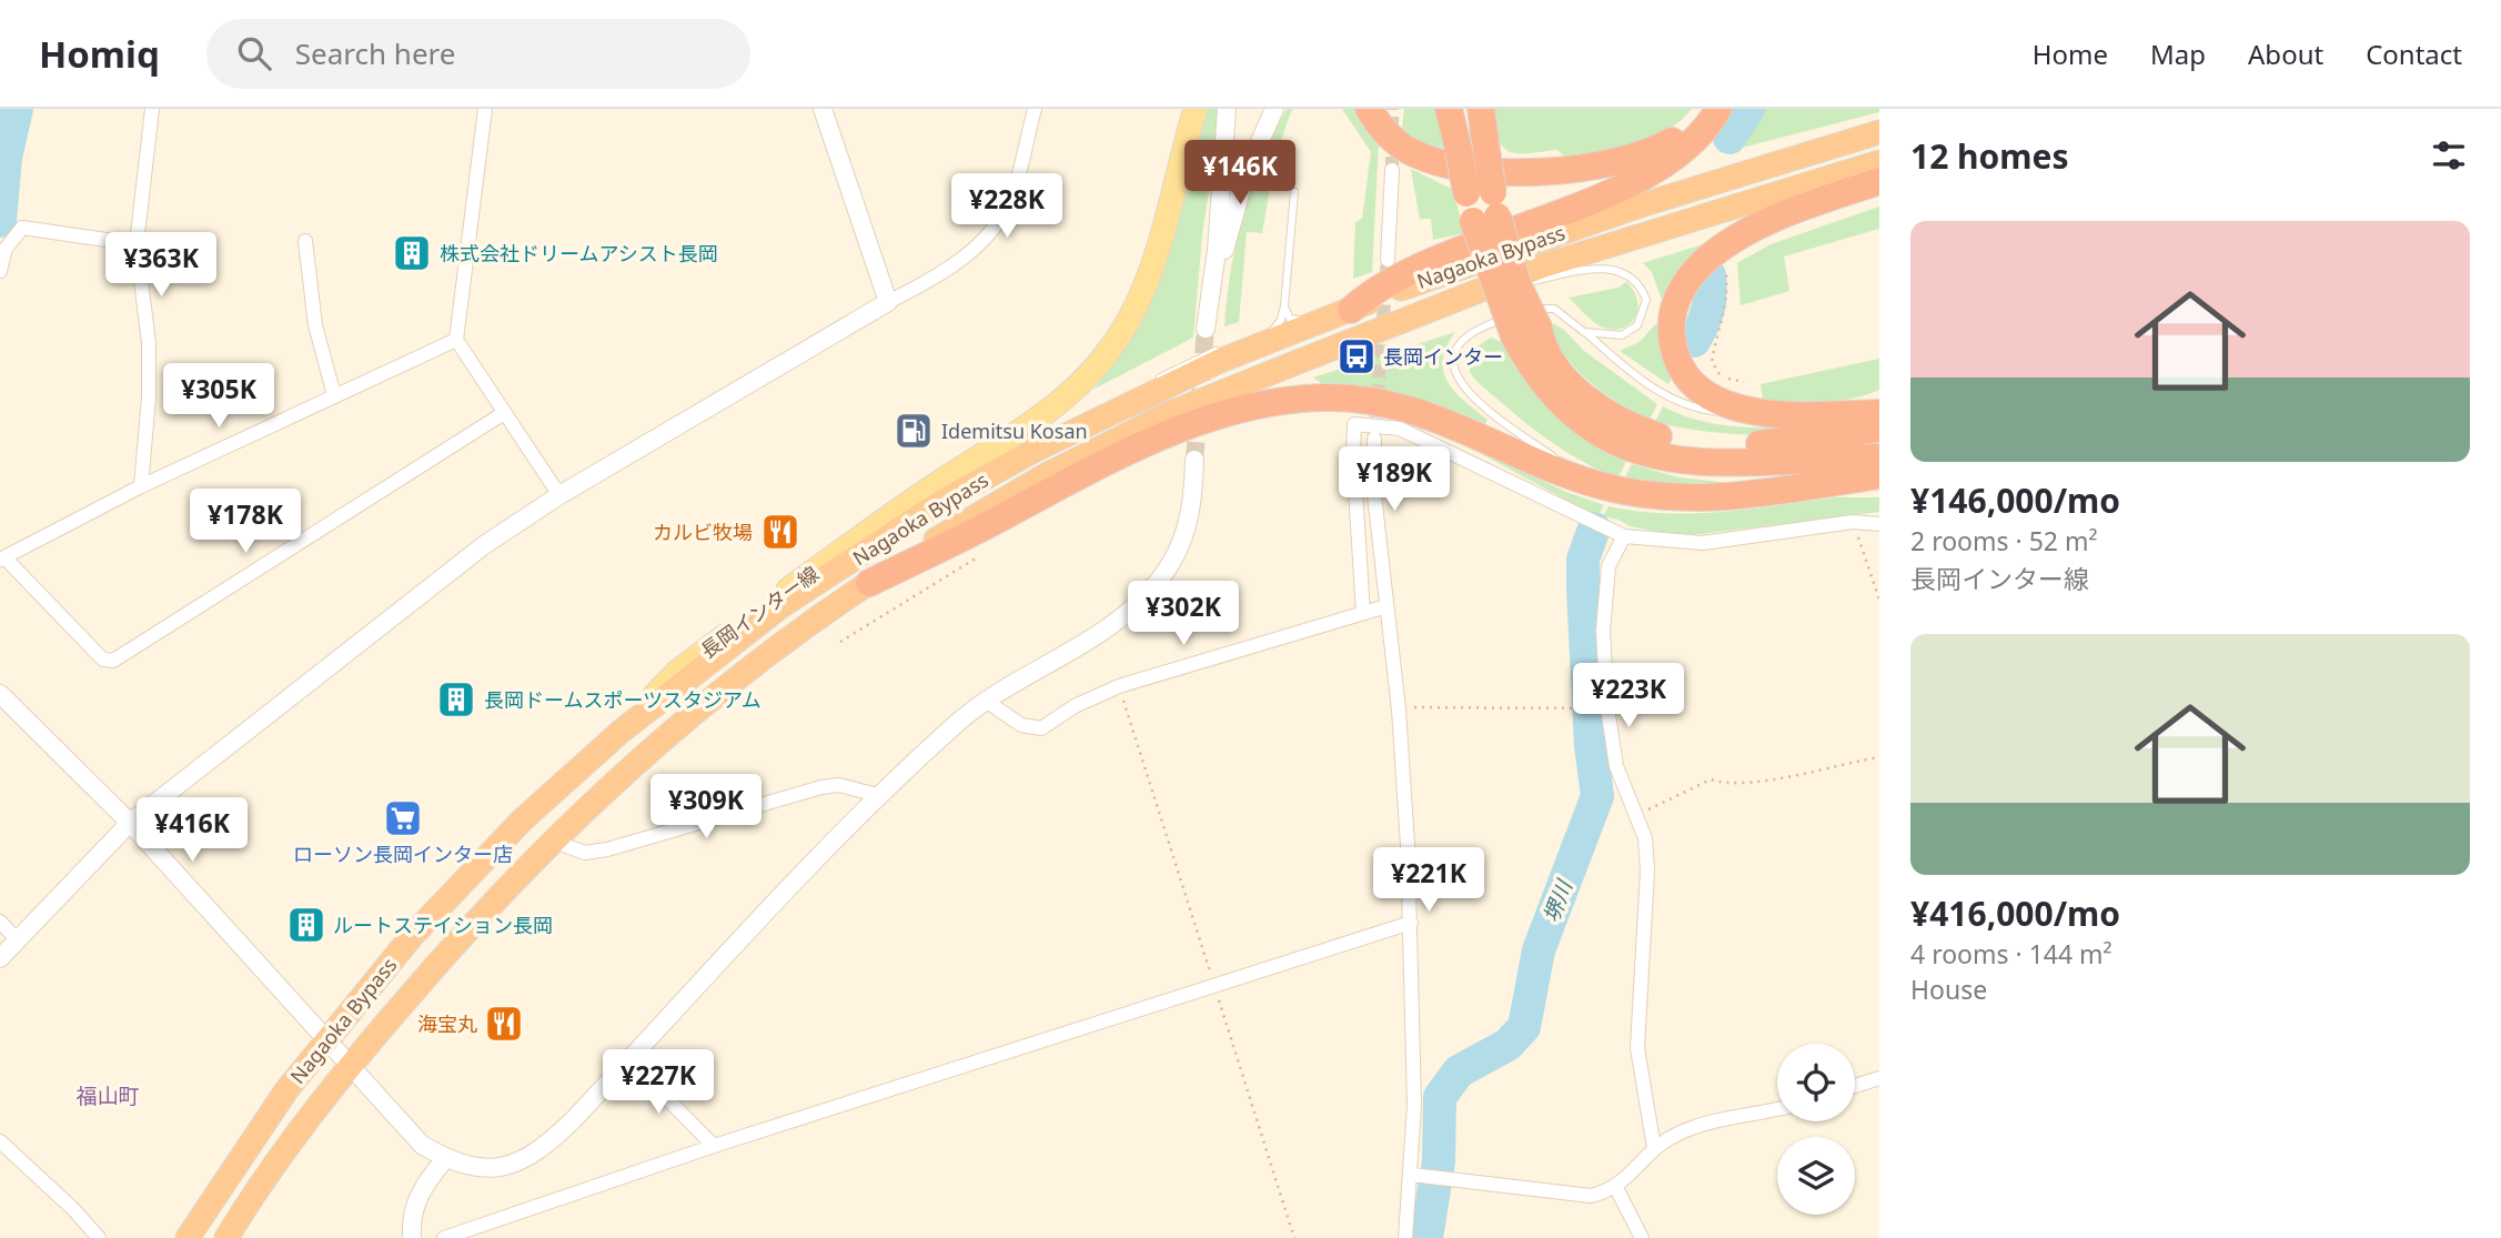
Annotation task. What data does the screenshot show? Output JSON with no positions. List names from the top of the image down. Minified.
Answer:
{"streets":{"highway":["Nagaoka Bypass"],"main road":["長岡インター線"]},"crossings":[["Nagaoka Bypass","長岡インター線"]],"districts":["福山町"],"water":["堺川"],"places":{"building":["株式会社ドリームアシスト長岡","長岡ドームスポーツスタジアム","ルートステイション長岡"],"bus stop":["長岡インター"],"fuel station":["Idemitsu Kosan"],"restaurant":["カルビ牧場","海宝丸"],"supermarket":["ローソン長岡インター店"]},"page":{"header":"Homiq","search":"Search here","nav":["Home","Map","About","Contact"],"heading":"12 homes","price":["¥146K","¥228K","¥363K","¥305K","¥189K","¥178K","¥302K","¥223K","¥309K","¥416K","¥221K","¥227K"],"list":[{"name":"¥146,000/mo","note":"2 rooms · 52 m² · 長岡インター線"},{"name":"¥416,000/mo","note":"4 rooms · 144 m² · House"}]}}
